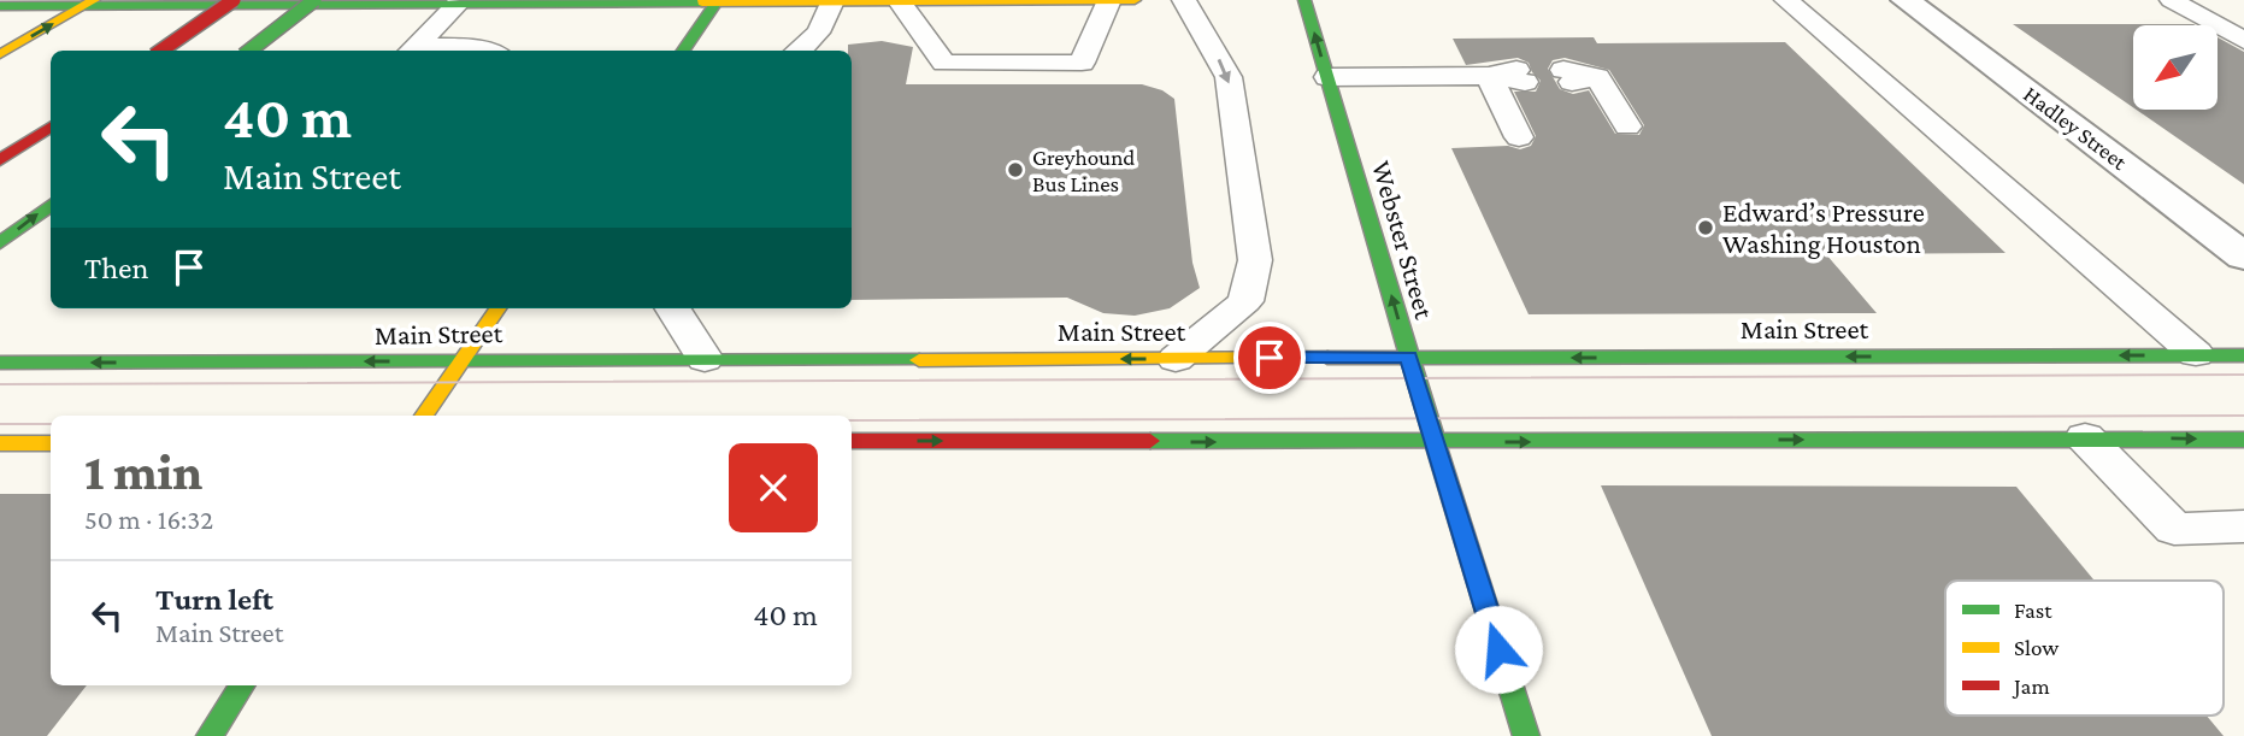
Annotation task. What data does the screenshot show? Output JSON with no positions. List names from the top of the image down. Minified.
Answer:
{"streets":{"main road":["Webster Street","Main Street"],"street":["Hadley Street"]},"crossings":[["Webster Street","Main Street"]],"one_way":["Webster Street"],"places":["Greyhound Bus Lines","Edward’s Pressure Washing Houston"],"legend":["Fast","Slow","Jam"],"north":"bottom left","page":{"turn":["40 m","Main Street"],"then":"Then","heading":["1 min","50 m · 16:32"],"list":[{"name":"Turn left","note":"Main Street","value":"40 m"}]}}
